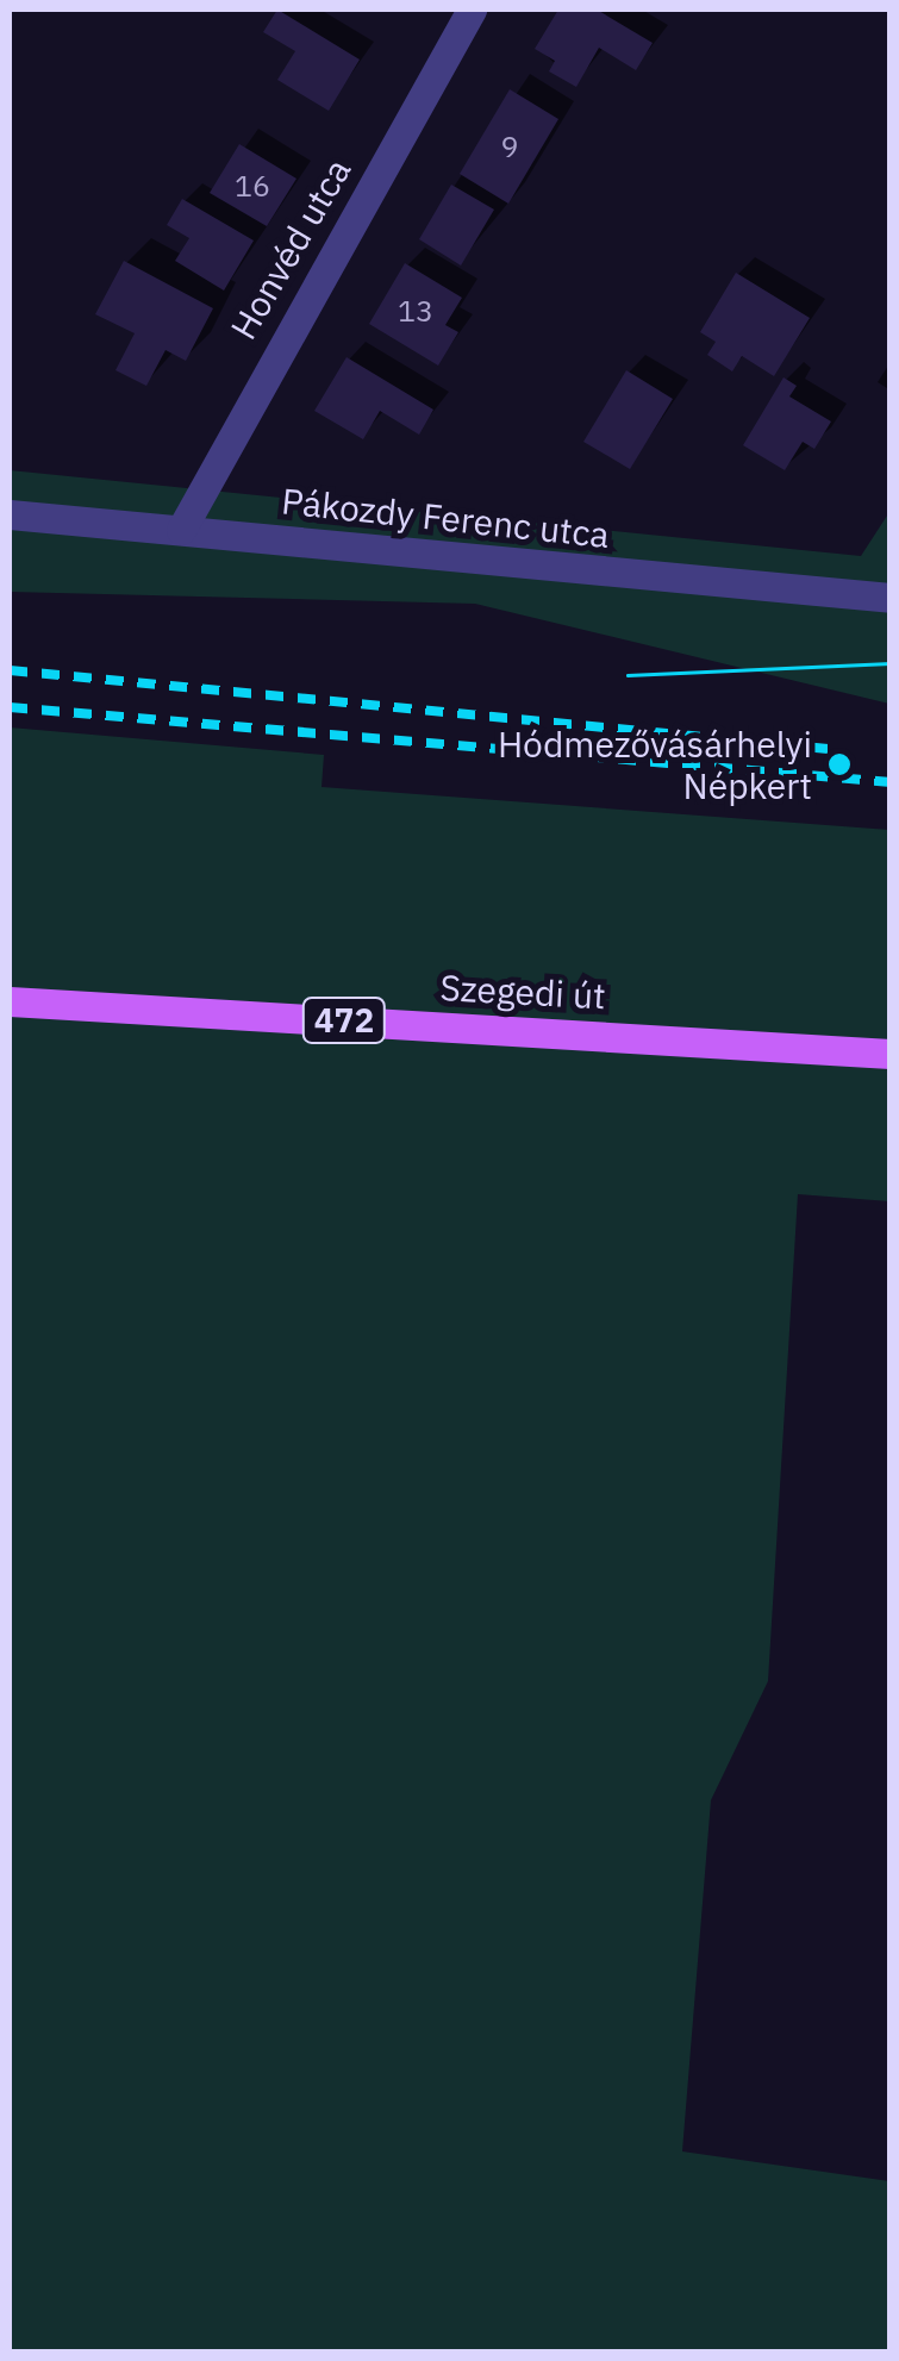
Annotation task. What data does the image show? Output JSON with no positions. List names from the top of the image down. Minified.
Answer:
{"streets":{"main road":["Szegedi út","472"],"street":["Honvéd utca","Pákozdy Ferenc utca"]},"crossings":[["Honvéd utca","Pákozdy Ferenc utca"]],"places":["Hódmezővásárhelyi Népkert"],"house_numbers":["9","16","13"]}
